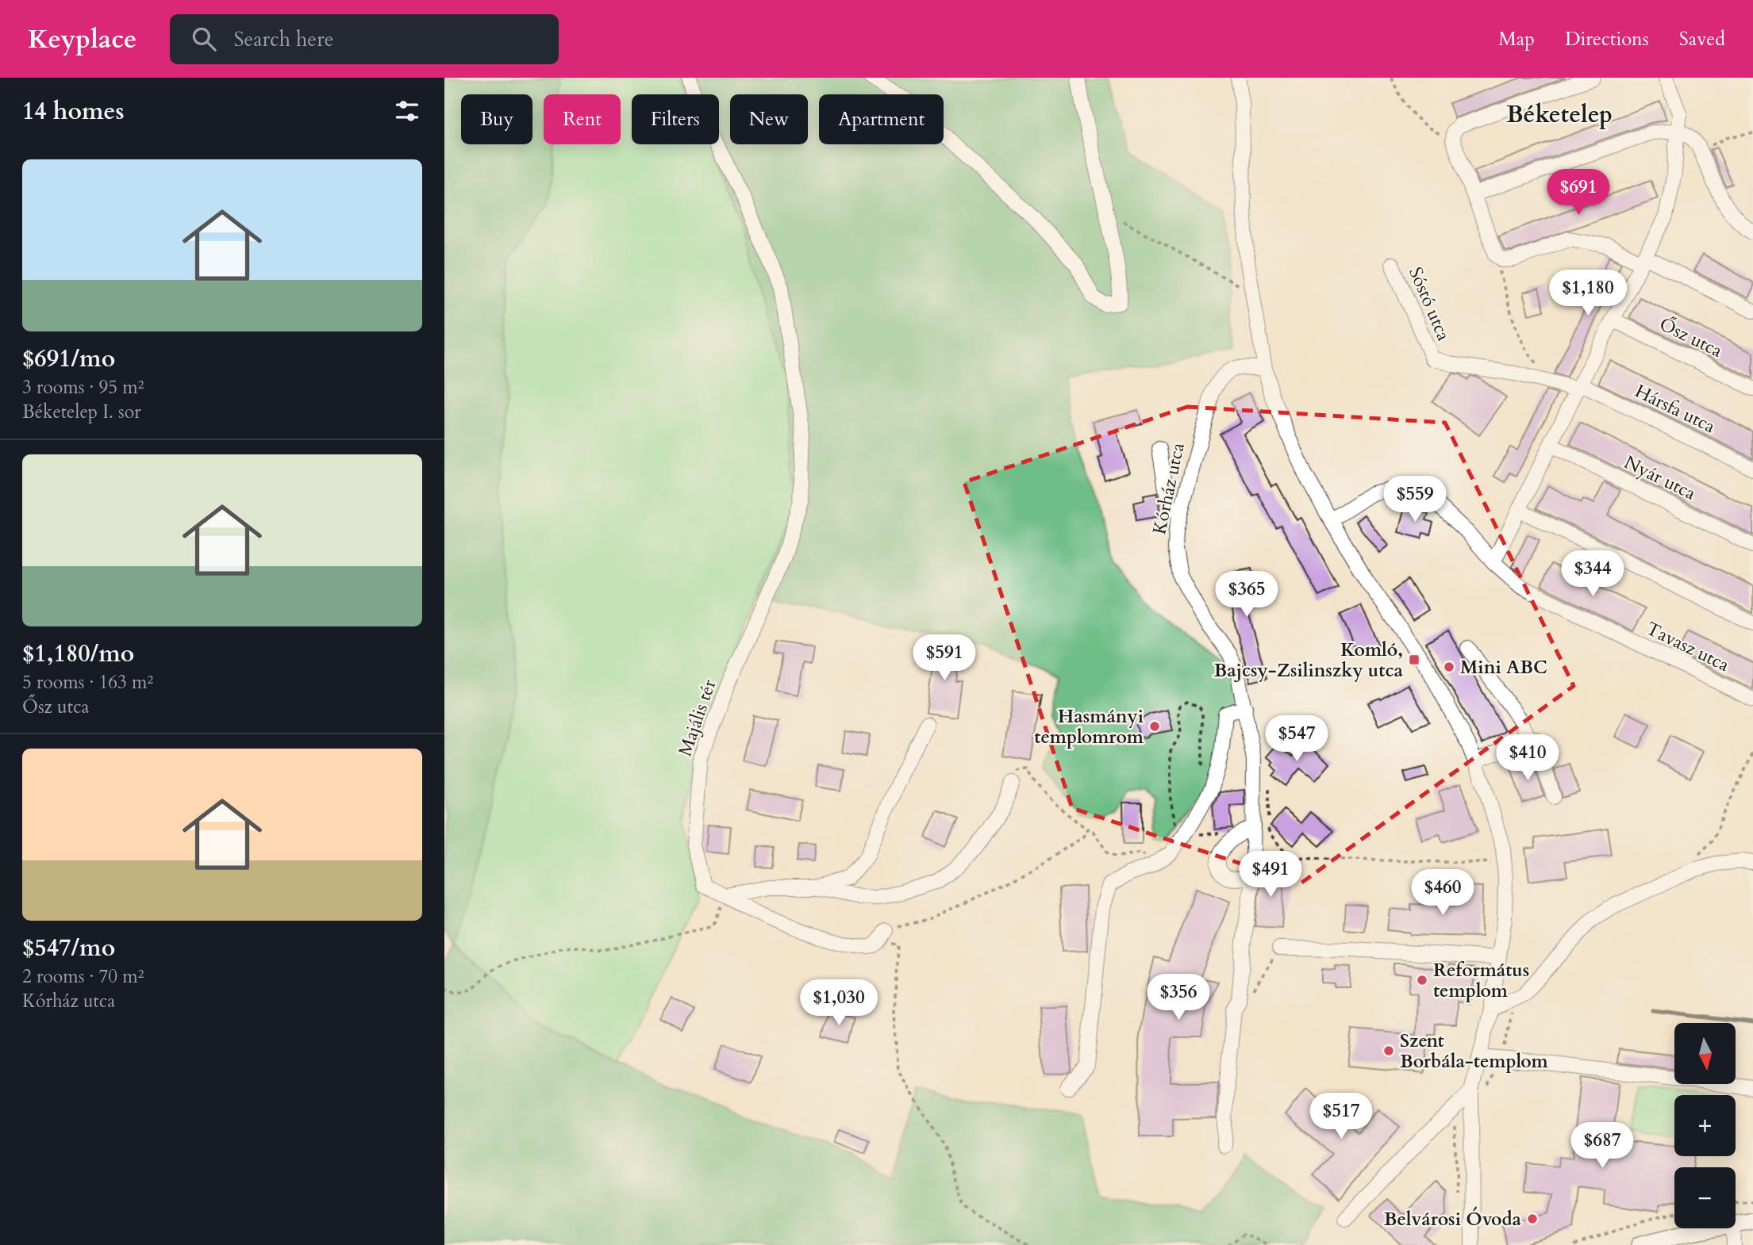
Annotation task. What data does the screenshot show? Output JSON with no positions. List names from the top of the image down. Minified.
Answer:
{"streets":{"street":["Sóstó utca","Ősz utca","Hársfa utca","Nyár utca","Kórház utca","Tavasz utca","Majális tér"]},"crossings":[["Sóstó utca","Hársfa utca"]],"districts":["Béketelep"],"places":{"transit":["Komló, Bajcsy-Zsilinszky utca"],"other":["Mini ABC","Hasmányi templomrom","Református templom","Szent Borbála-templom","Belvárosi Óvoda"]},"north":"bottom","page":{"header":"Keyplace","search":"Search here","nav":["Map","Directions","Saved"],"heading":"14 homes","chip":["Buy","Rent","Filters","New","Apartment"],"list":[{"name":"$691/mo","note":"3 rooms · 95 m² · Béketelep I. sor"},{"name":"$1,180/mo","note":"5 rooms · 163 m² · Ősz utca"},{"name":"$547/mo","note":"2 rooms · 70 m² · Kórház utca"}],"price":["$691","$1,180","$559","$344","$365","$591","$547","$410","$491","$460","$356","$1,030","$517","$687"],"map_buttons":["+","−"]}}
